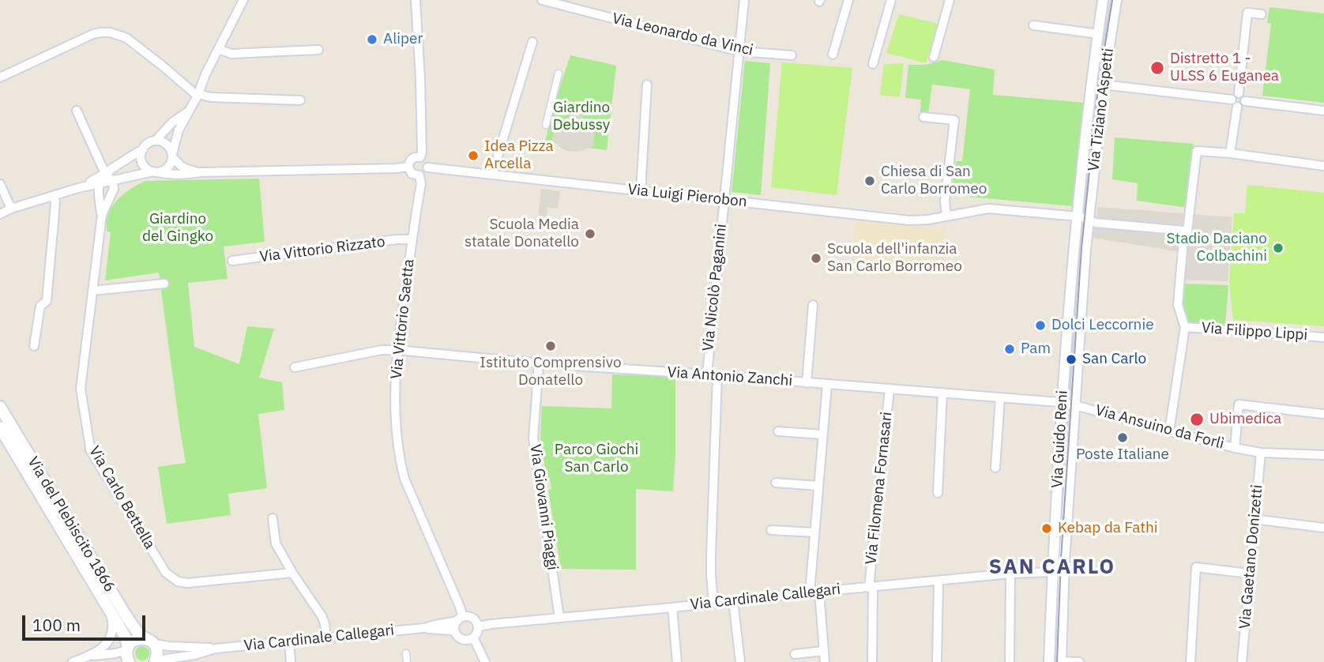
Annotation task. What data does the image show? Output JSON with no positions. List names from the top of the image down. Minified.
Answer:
{"streets":{"main road":["Via del Plebiscito 1866"],"street":["Via Leonardo da Vinci","Via Tiziano Aspetti","Via Luigi Pierobon","Via Vittorio Rizzato","Via Nicolò Paganini","Via Vittorio Saetta","Via Filippo Lippi","Via Antonio Zanchi","Via Ansuino da Forlì","Via Guido Reni","Via Filomena Fornasari","Via Carlo Bettella","Via Giovanni Piaggi","Via Gaetano Donizetti","Via Cardinale Callegari"]},"crossings":[["Via Leonardo da Vinci","Via Nicolò Paganini"],["Via Tiziano Aspetti","Via Luigi Pierobon"],["Via Tiziano Aspetti","Via Filippo Lippi"],["Via Tiziano Aspetti","Via Guido Reni"],["Via Luigi Pierobon","Via Nicolò Paganini"],["Via Luigi Pierobon","Via Vittorio Saetta"],["Via Luigi Pierobon","Via Filippo Lippi"],["Via Luigi Pierobon","Via Guido Reni"],["Via Vittorio Rizzato","Via Vittorio Saetta"],["Via Nicolò Paganini","Via Antonio Zanchi"],["Via Vittorio Saetta","Via Antonio Zanchi"],["Via Vittorio Saetta","Via Cardinale Callegari"],["Via Filippo Lippi","Via Ansuino da Forlì"],["Via Filippo Lippi","Via Guido Reni"],["Via Antonio Zanchi","Via Ansuino da Forlì"],["Via Antonio Zanchi","Via Guido Reni"],["Via Antonio Zanchi","Via Filomena Fornasari"],["Via Antonio Zanchi","Via Giovanni Piaggi"],["Via Ansuino da Forlì","Via Guido Reni"],["Via Ansuino da Forlì","Via Gaetano Donizetti"],["Via Guido Reni","Via Cardinale Callegari"],["Via Filomena Fornasari","Via Cardinale Callegari"],["Via Giovanni Piaggi","Via Cardinale Callegari"],["Via del Plebiscito 1866","Via Cardinale Callegari"]],"districts":["SAN CARLO"],"parks":["Giardino Debussy","Giardino del Gingko","Parco Giochi San Carlo"],"places":["Aliper","Distretto 1 - ULSS 6 Euganea","Idea Pizza Arcella","Chiesa di San Carlo Borromeo","Scuola Media statale Donatello","Stadio Daciano Colbachini","Scuola dell'infanzia San Carlo Borromeo","Dolci Leccornie","Istituto Comprensivo Donatello","Pam","San Carlo","Ubimedica","Poste Italiane","Kebap da Fathi"],"scale_bar":"100 m"}
